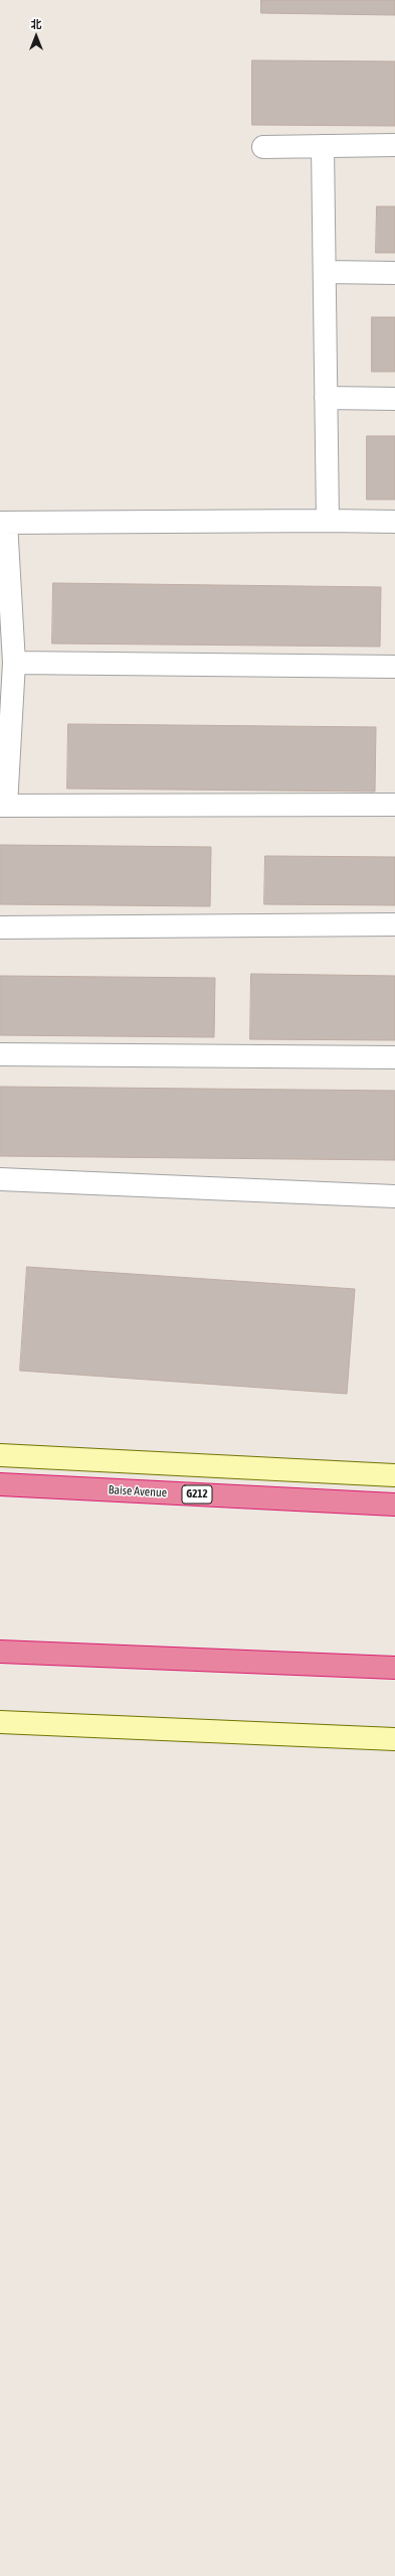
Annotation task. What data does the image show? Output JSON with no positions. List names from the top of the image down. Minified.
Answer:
{"streets":{"highway":["Baise Avenue","G212"]},"north":"top"}
